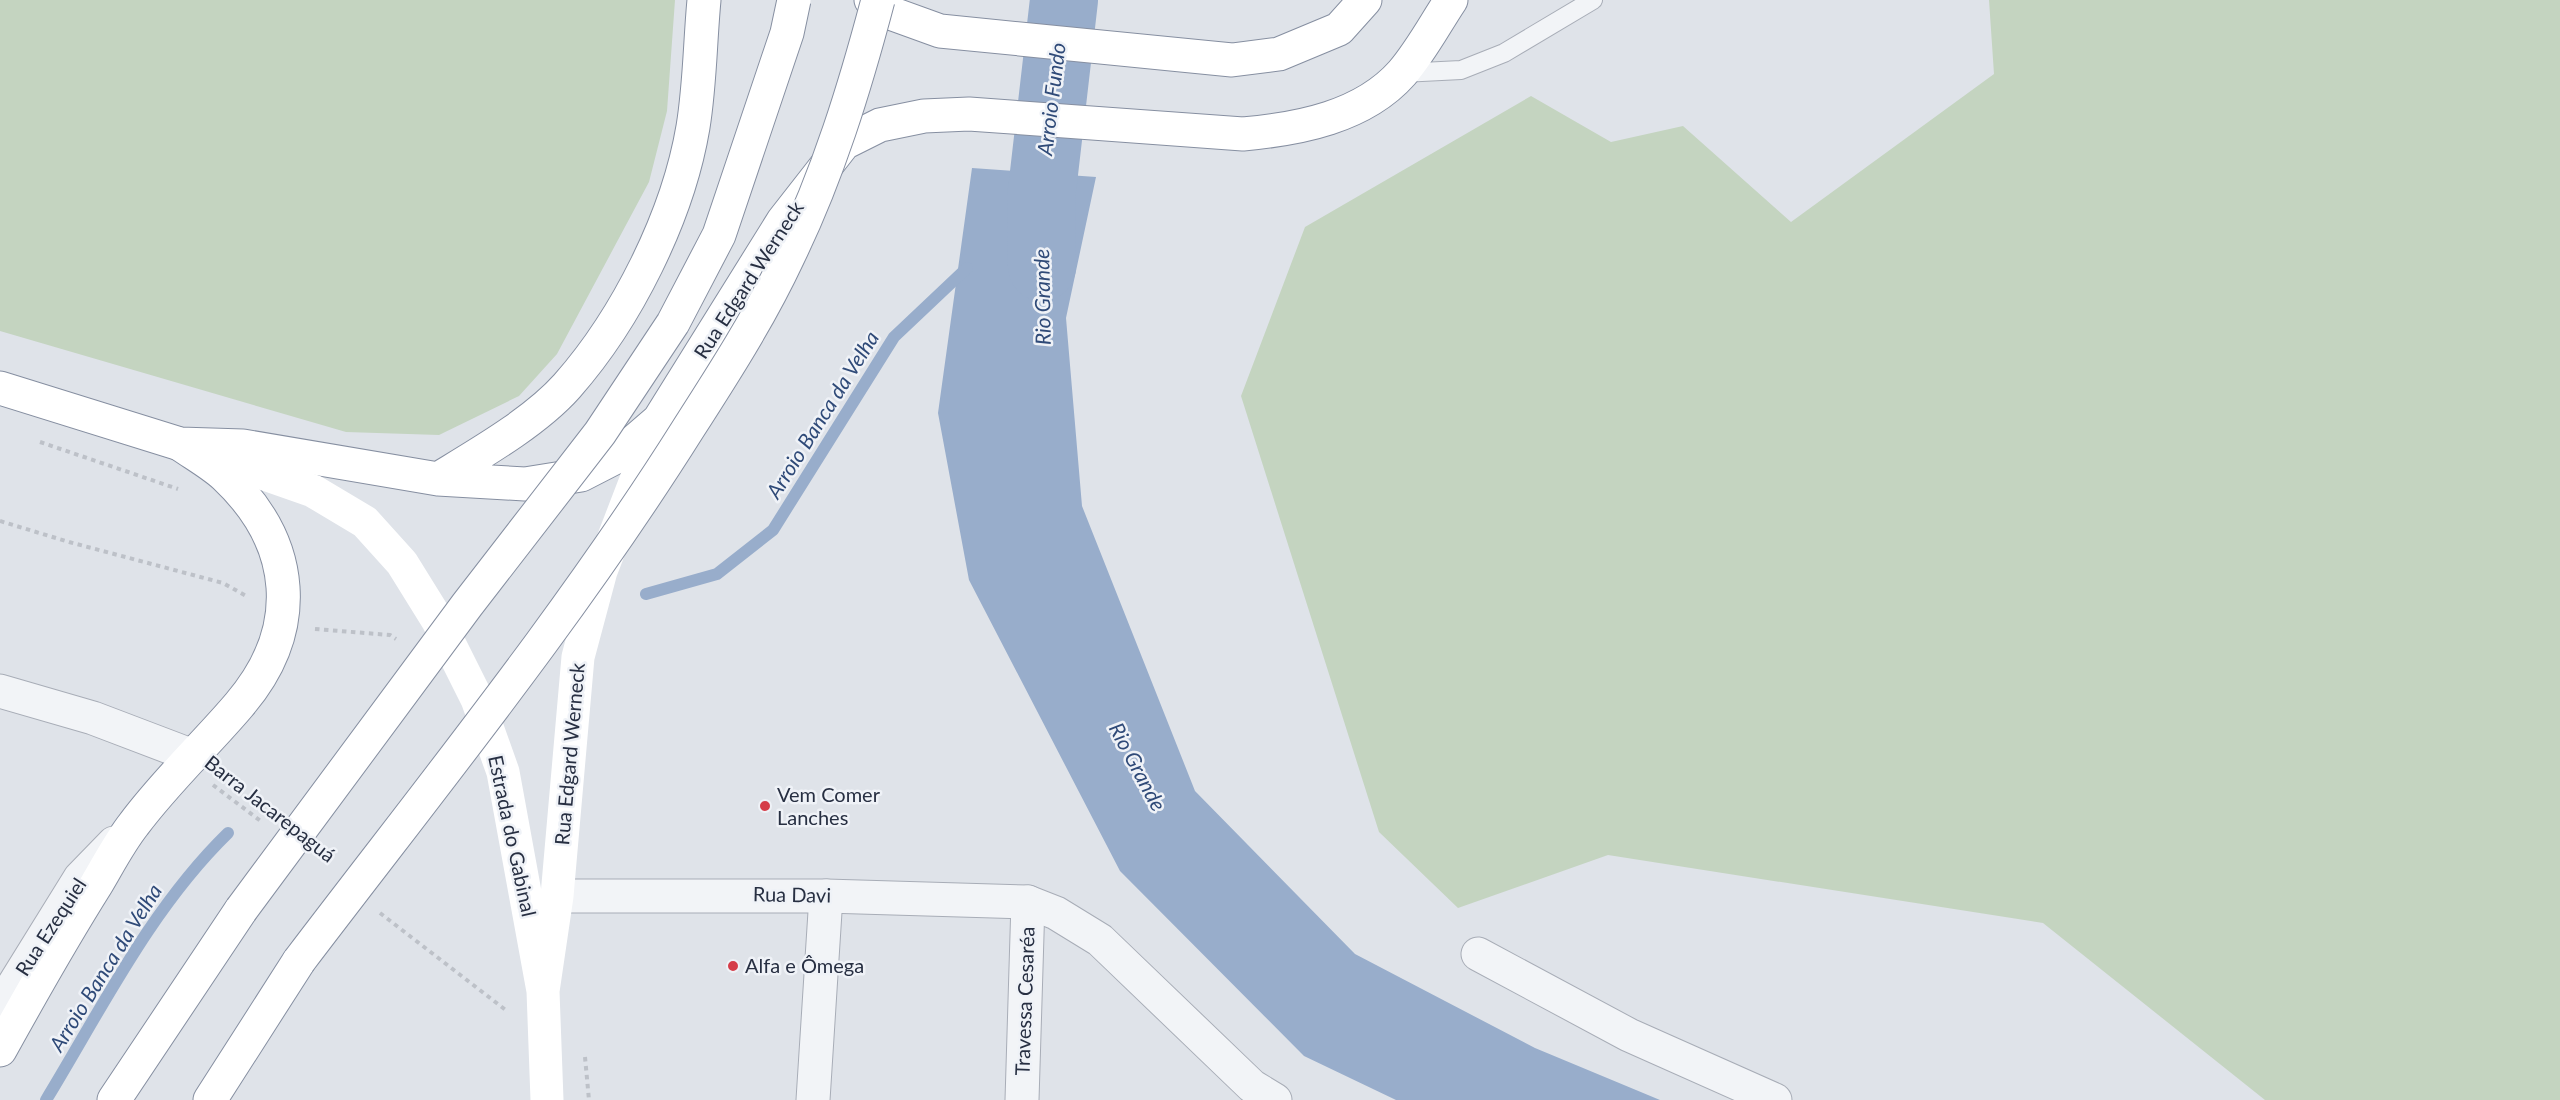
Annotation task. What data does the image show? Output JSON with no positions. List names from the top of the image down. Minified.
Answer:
{"streets":{"main road":["Rua Edgard Werneck","Estrada do Gabinal"],"street":["Rua Davi","Rua Ezequiel","Travessa Cesaréa"],"path":["Barra Jacarepaguá"]},"crossings":[["Rua Edgard Werneck","Estrada do Gabinal"],["Rua Edgard Werneck","Rua Davi"],["Rua Davi","Travessa Cesaréa"]],"water":["Arroio Fundo","Rio Grande","Arroio Banca da Velha"],"places":["Vem Comer Lanches","Alfa e Ômega"]}
